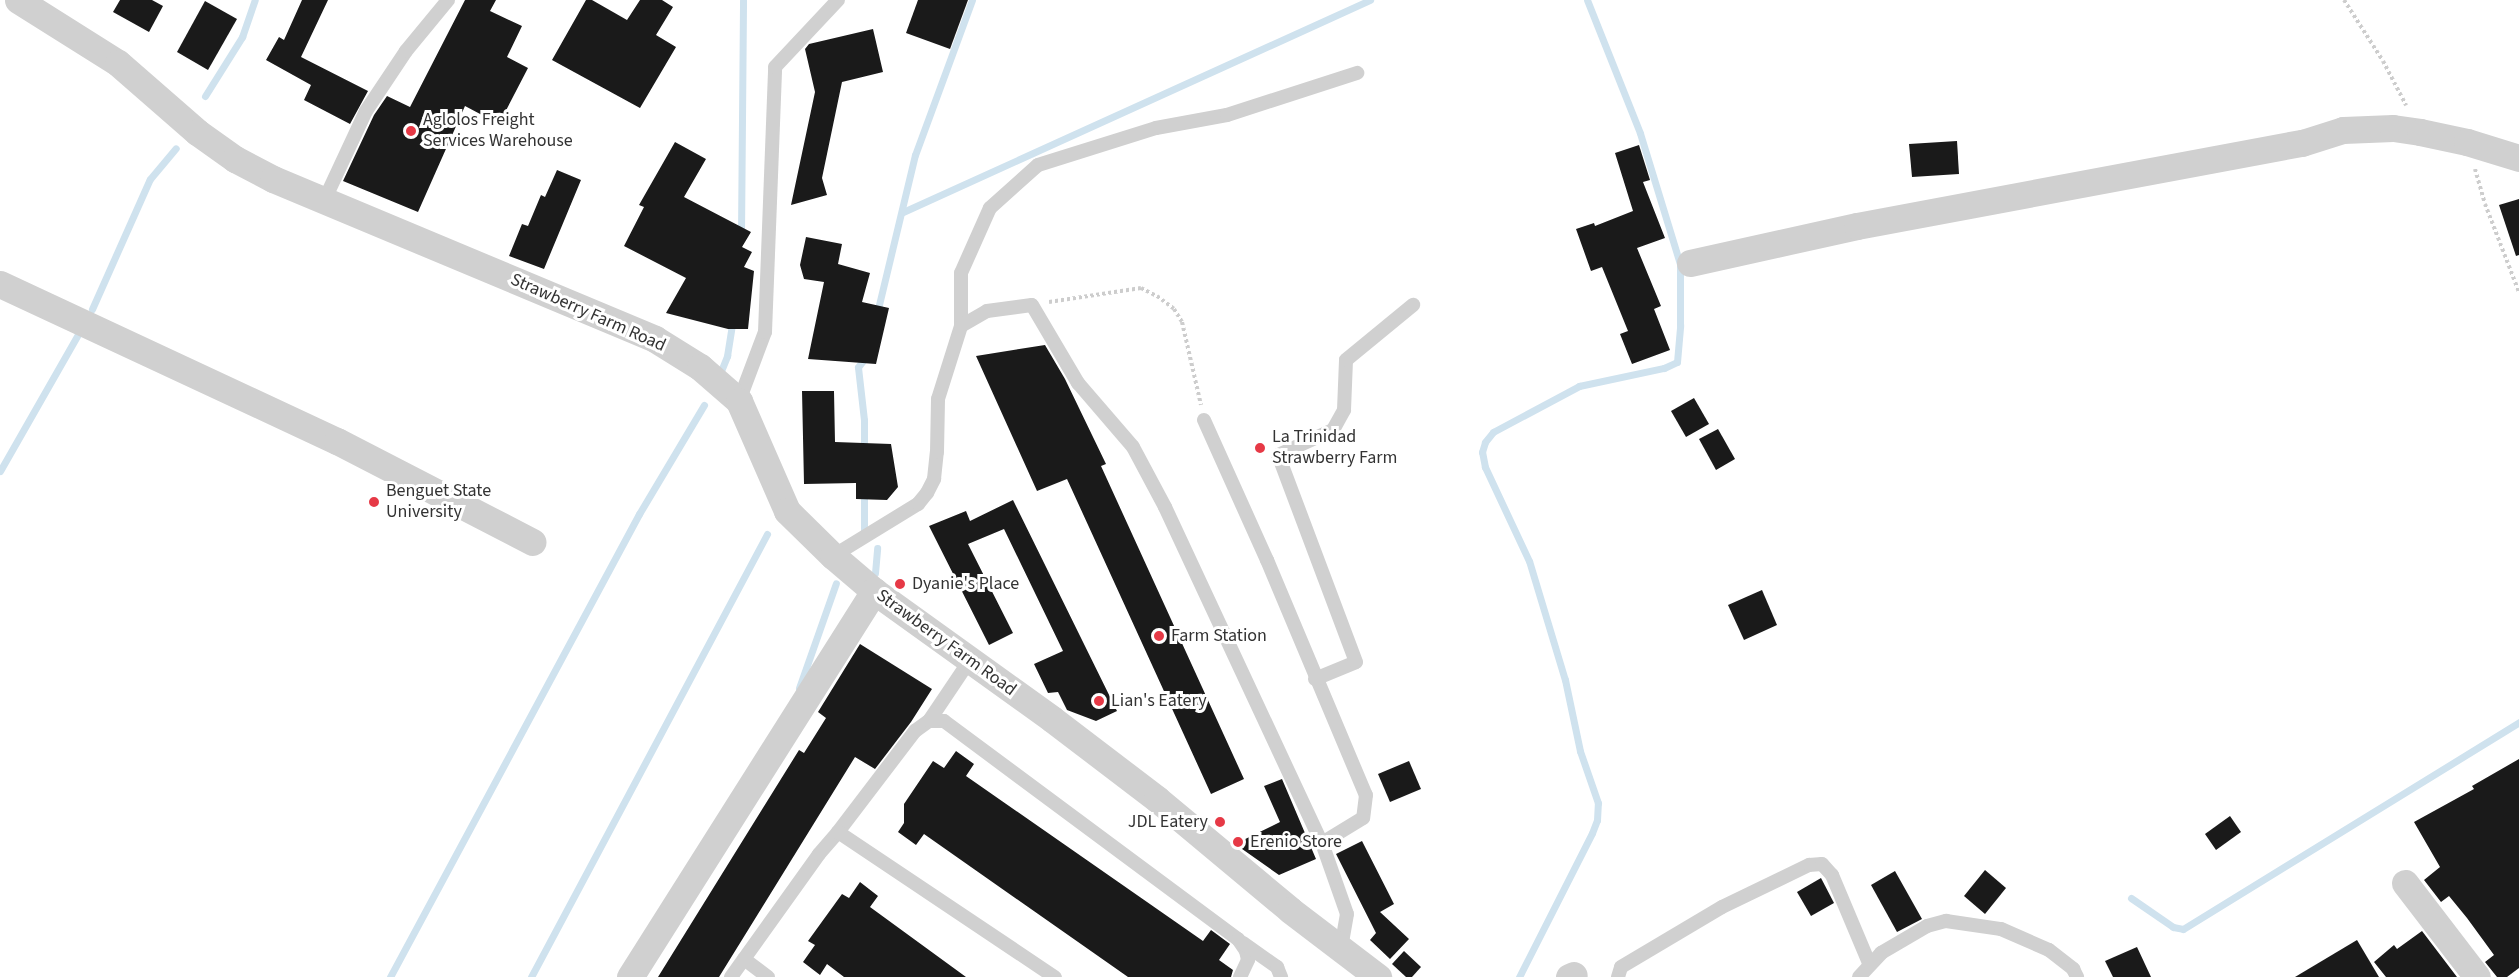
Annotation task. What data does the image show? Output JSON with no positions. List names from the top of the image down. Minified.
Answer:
{"streets":{"street":["Strawberry Farm Road"]},"places":["Aglolos Freight Services Warehouse","La Trinidad Strawberry Farm","Benguet State University","Dyanie's Place","Farm Station","Lian's Eatery","JDL Eatery","Erenio Store"]}
